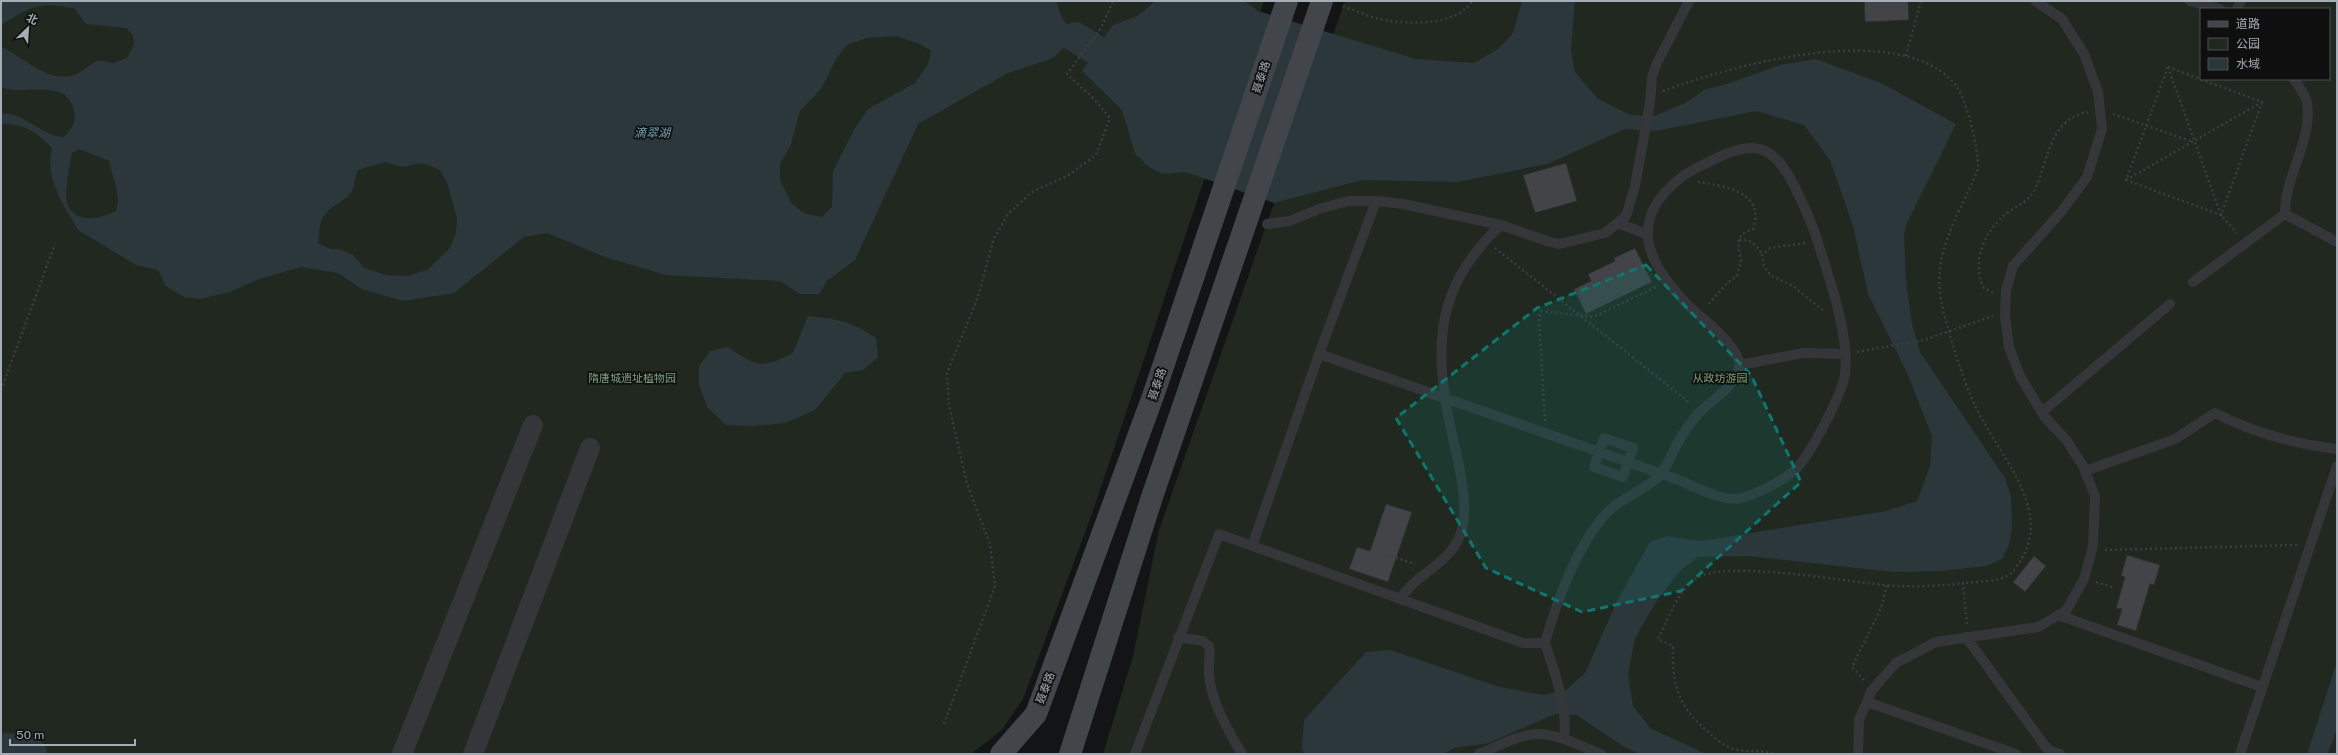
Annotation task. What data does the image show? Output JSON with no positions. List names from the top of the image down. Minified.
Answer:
{"streets":{"main road":["聂泰路"]},"water":["滴翠湖"],"parks":["隋唐城遗址植物园","从政坊游园"],"legend":["道路","公园","水域"],"scale_bar":"50 m","north":"top right"}
